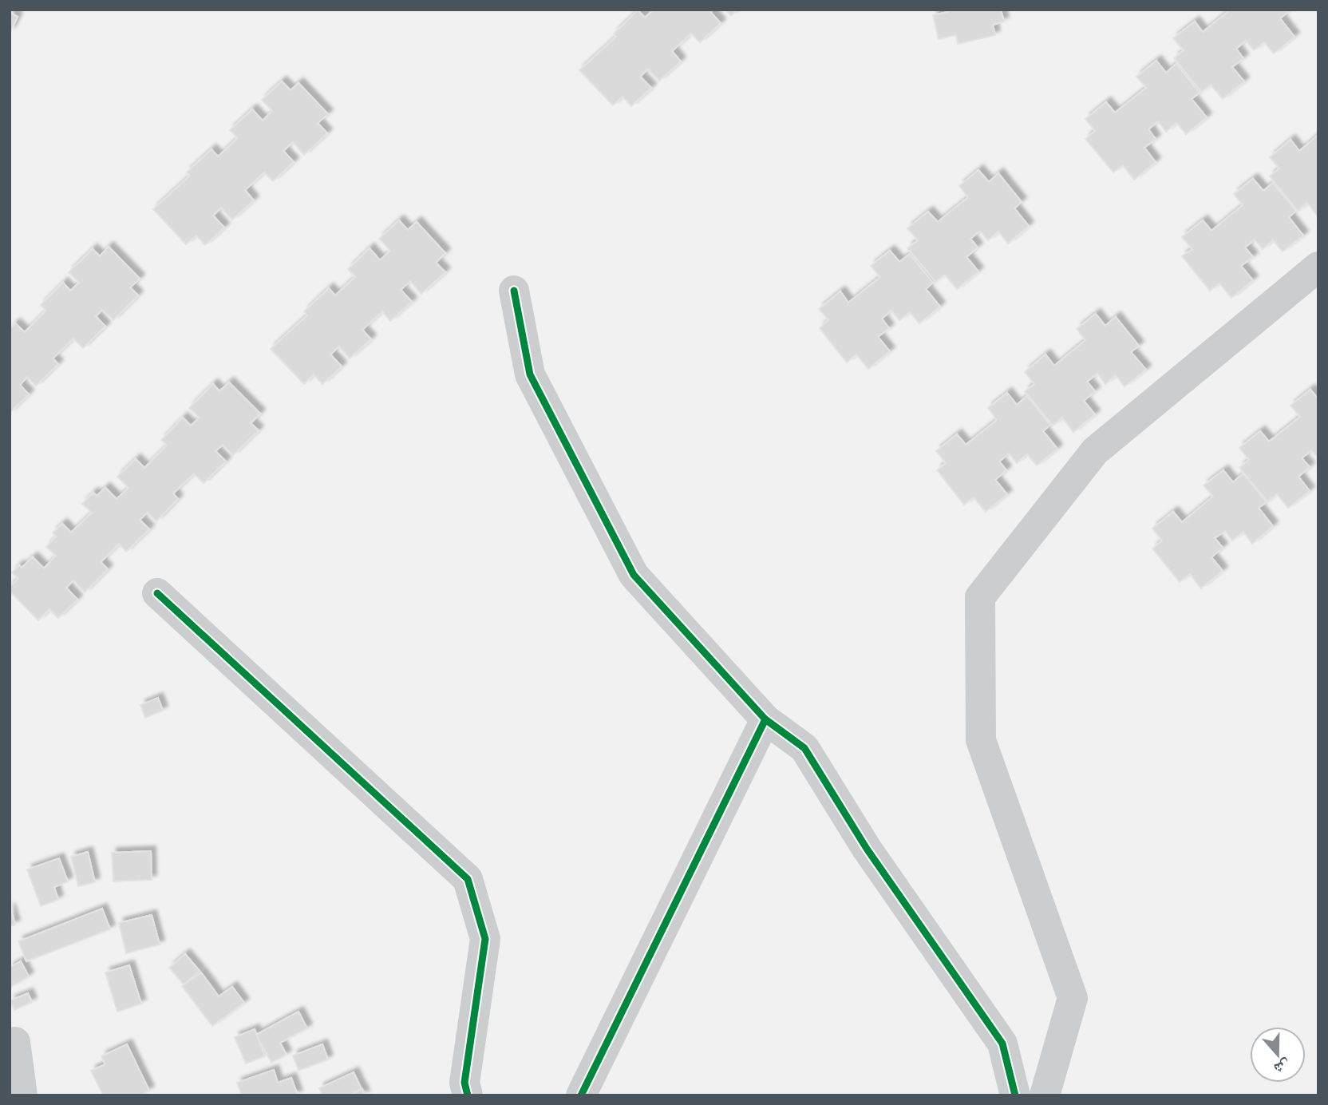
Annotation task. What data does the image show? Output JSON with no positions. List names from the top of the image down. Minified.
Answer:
{"north":"bottom"}
